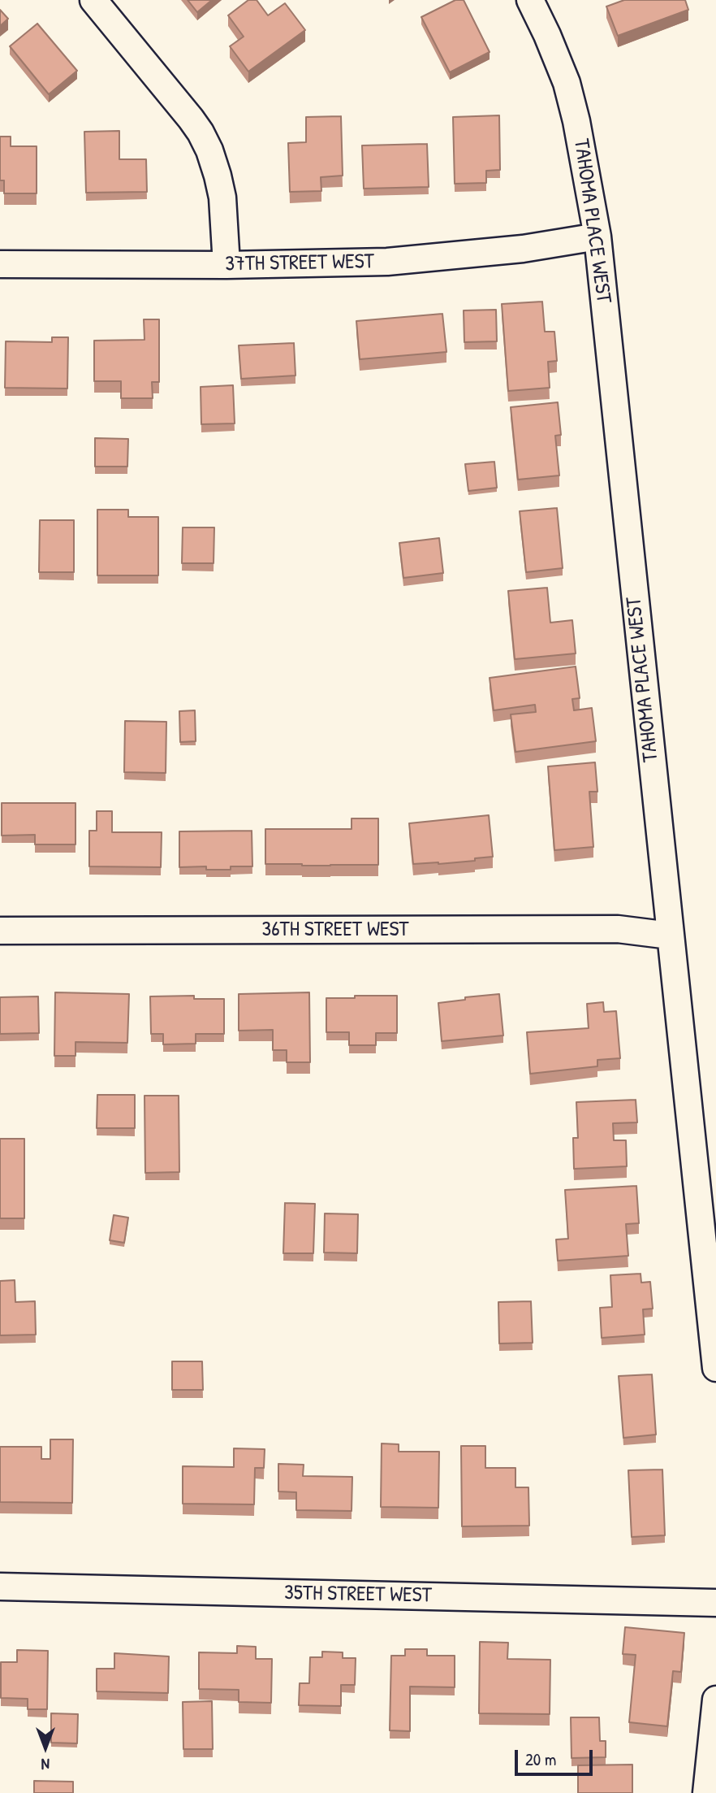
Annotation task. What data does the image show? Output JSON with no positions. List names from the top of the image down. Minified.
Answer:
{"streets":{"street":["TAHOMA PLACE WEST","37TH STREET WEST","36TH STREET WEST","35TH STREET WEST"]},"crossings":[["TAHOMA PLACE WEST","37TH STREET WEST"],["TAHOMA PLACE WEST","36TH STREET WEST"]],"scale_bar":"20 m","north":"bottom"}
